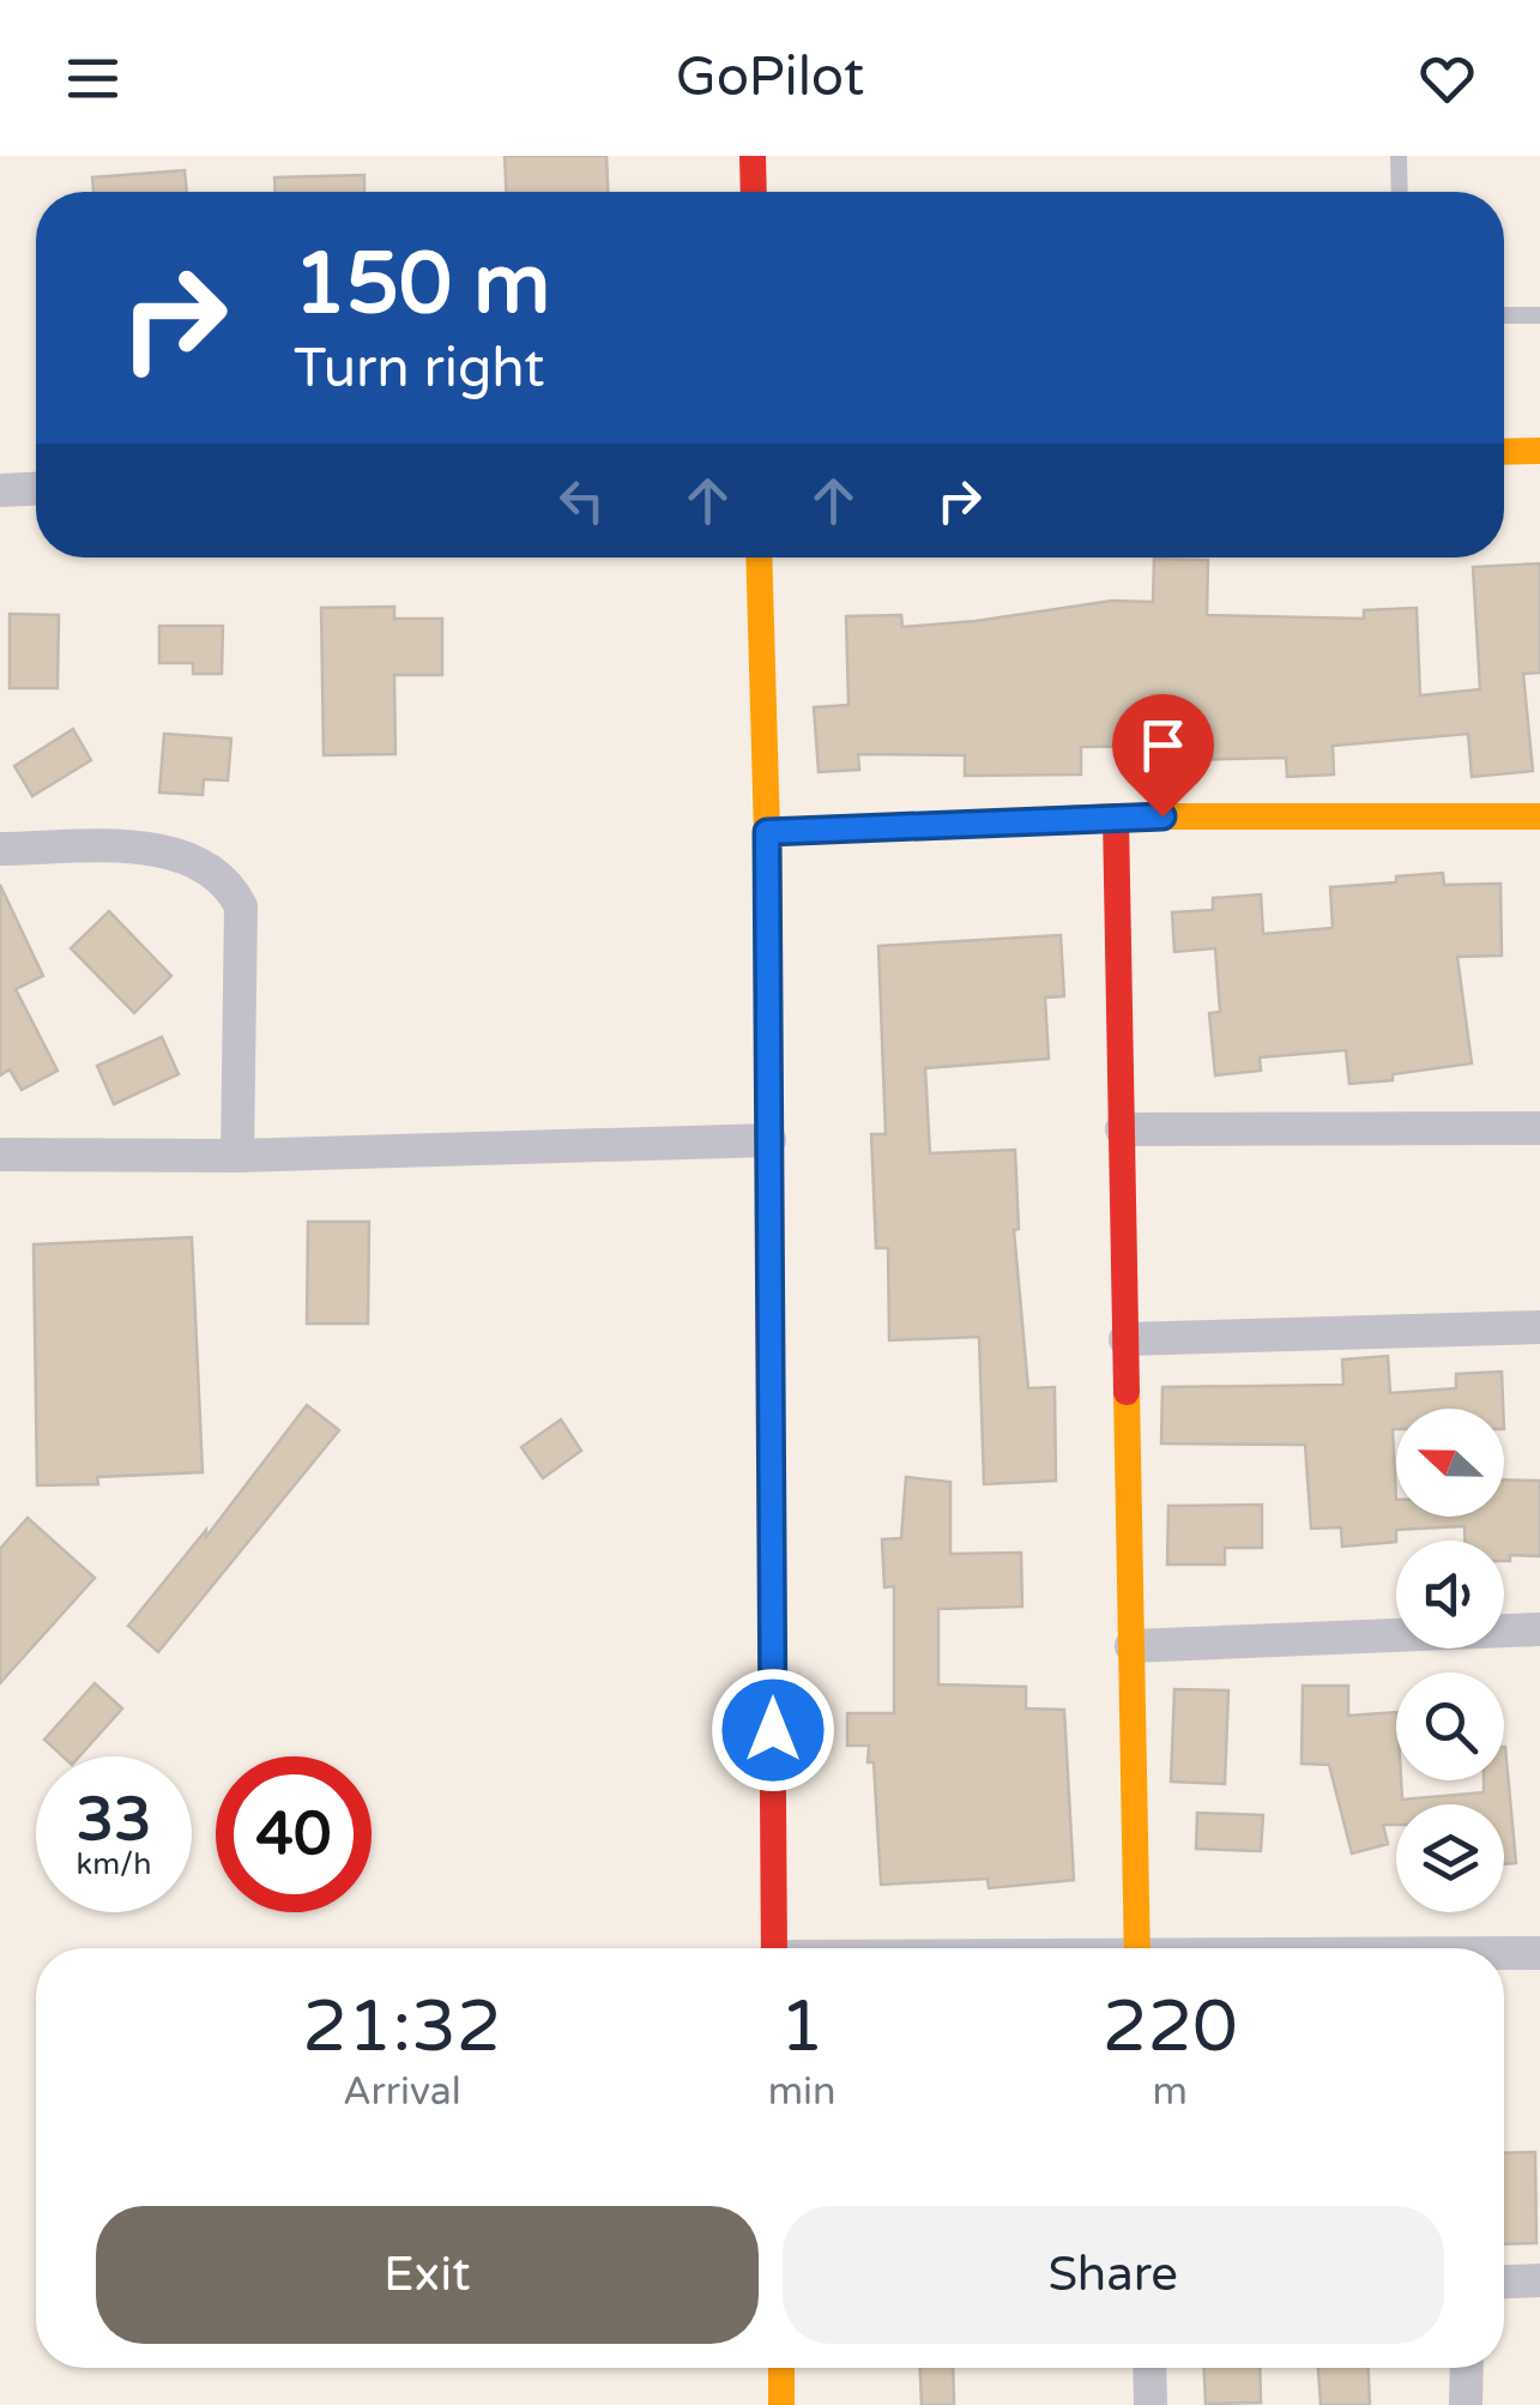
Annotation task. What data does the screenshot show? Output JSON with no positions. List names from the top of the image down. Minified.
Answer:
{"north":"left","page":{"header":"GoPilot","turn":["150 m","Turn right"],"speed":"33 km/h","limit":"40","eta":["21:32","Arrival","1","min","220","m"],"buttons":["Exit","Share"]}}
